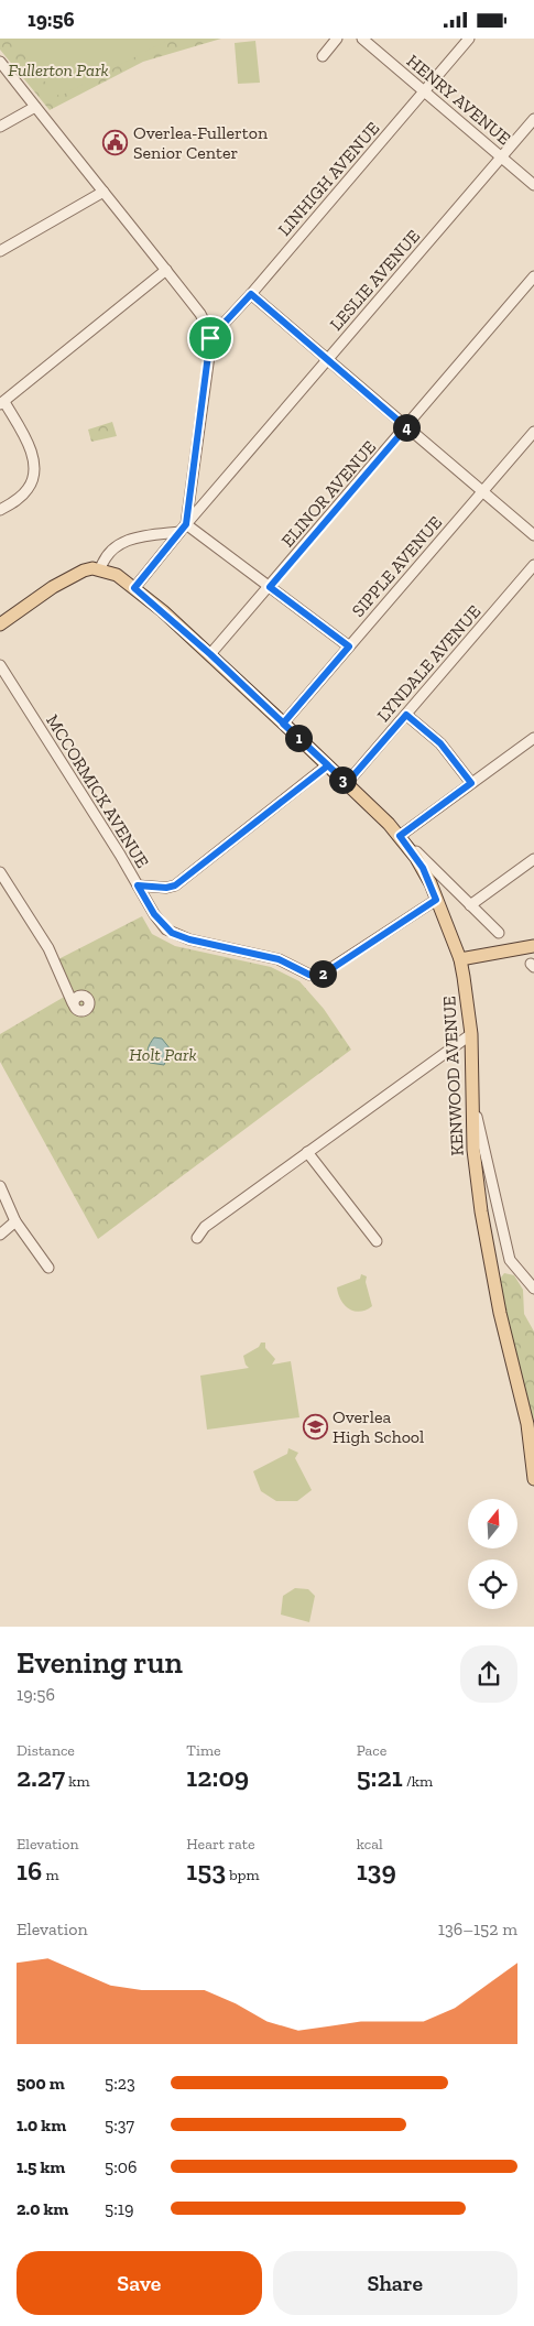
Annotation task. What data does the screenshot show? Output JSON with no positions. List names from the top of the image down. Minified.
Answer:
{"streets":{"main road":["KENWOOD AVENUE"],"street":["HENRY AVENUE","LINHIGH AVENUE","LESLIE AVENUE","ELINOR AVENUE","SIPPLE AVENUE","LYNDALE AVENUE","MCCORMICK AVENUE"]},"crossings":[["HENRY AVENUE","LINHIGH AVENUE"],["HENRY AVENUE","LESLIE AVENUE"],["LESLIE AVENUE","KENWOOD AVENUE"],["ELINOR AVENUE","KENWOOD AVENUE"],["SIPPLE AVENUE","KENWOOD AVENUE"],["LYNDALE AVENUE","KENWOOD AVENUE"],["MCCORMICK AVENUE","KENWOOD AVENUE"]],"parks":["Fullerton Park","Holt Park"],"places":{"public building":["Overlea-Fullerton Senior Center"],"school or university":["Overlea High School"]},"north":"top","page":{"status":"19:56","pins":["4","1","3","2"],"heading":["Evening run","19:56"],"stats":[["Distance","2.27 km"],["Time","12:09"],["Pace","5:21 /km"],["Elevation","16 m"],["Heart rate","153 bpm"],["kcal","139"]],"chart":["Elevation","136–152 m"],"list":[{"name":"500 m","note":"5:23"},{"name":"1.0 km","note":"5:37"},{"name":"1.5 km","note":"5:06"},{"name":"2.0 km","note":"5:19"}],"buttons":["Save","Share"]}}
